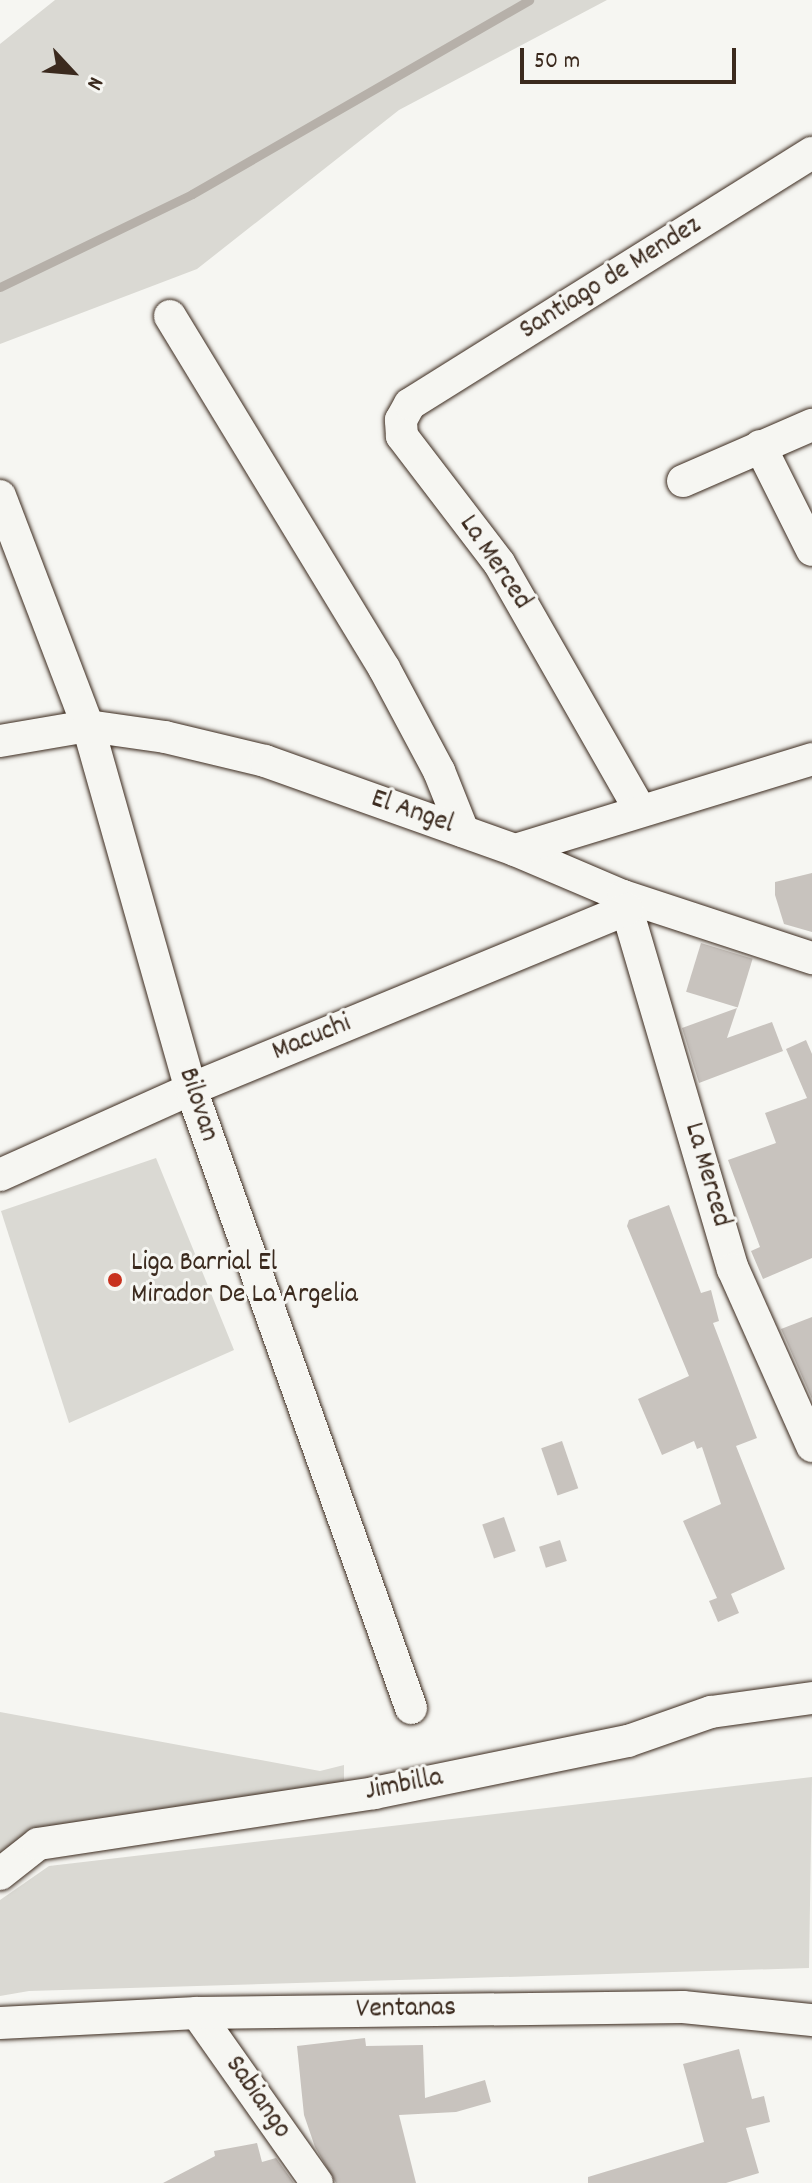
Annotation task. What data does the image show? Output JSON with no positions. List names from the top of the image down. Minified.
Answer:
{"streets":{"street":["Santiago de Mendez","La Merced","El Angel","Macuchi","Bilovan","Jimbilla","Ventanas","Sabiango"]},"crossings":[["Santiago de Mendez","La Merced"],["La Merced","El Angel"],["La Merced","Macuchi"],["El Angel","Macuchi"],["El Angel","Bilovan"],["Macuchi","Bilovan"],["Ventanas","Sabiango"]],"places":["Liga Barrial El Mirador De La Argelia"],"scale_bar":"50 m","north":"bottom right"}
